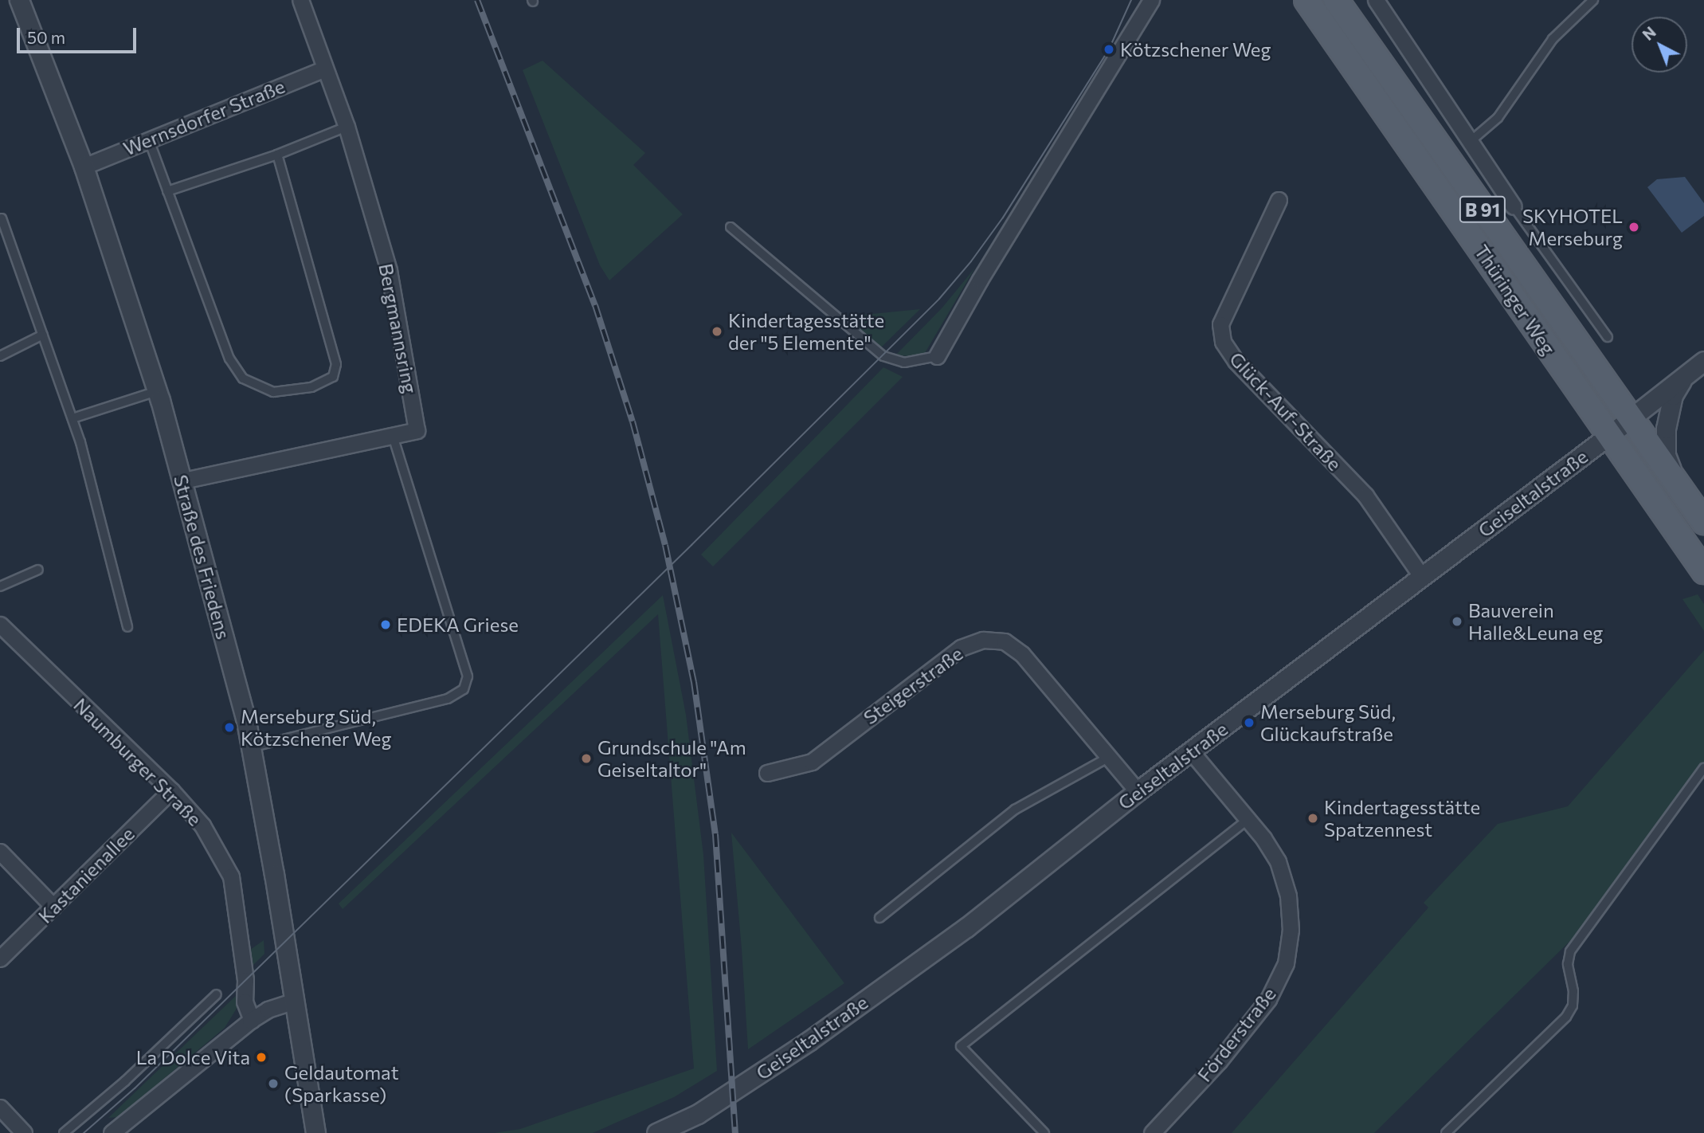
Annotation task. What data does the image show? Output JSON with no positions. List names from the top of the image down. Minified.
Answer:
{"streets":{"main road":["B 91","Thüringer Weg"],"street":["Wernsdorfer Straße","Bergmannsring","Glück-Auf-Straße","Geiseltalstraße","Straße des Friedens","Steigerstraße","Naumburger Straße","Kastanienallee","Förderstraße"]},"crossings":[["Wernsdorfer Straße","Bergmannsring"],["Wernsdorfer Straße","Straße des Friedens"],["B 91","Thüringer Weg"],["B 91","Geiseltalstraße"],["Thüringer Weg","Geiseltalstraße"],["Bergmannsring","Straße des Friedens"],["Glück-Auf-Straße","Geiseltalstraße"],["Geiseltalstraße","Steigerstraße"],["Geiseltalstraße","Förderstraße"],["Naumburger Straße","Kastanienallee"]],"places":["Kötzschener Weg","SKYHOTEL Merseburg","Kindertagesstätte der \"5 Elemente\"","Bauverein Halle&Leuna eg","EDEKA Griese","Merseburg Süd, Glückaufstraße","Merseburg Süd, Kötzschener Weg","Grundschule \"Am Geiseltaltor\"","Kindertagesstätte Spatzennest","La Dolce Vita","Geldautomat (Sparkasse)"],"scale_bar":"50 m","north":"top left"}
